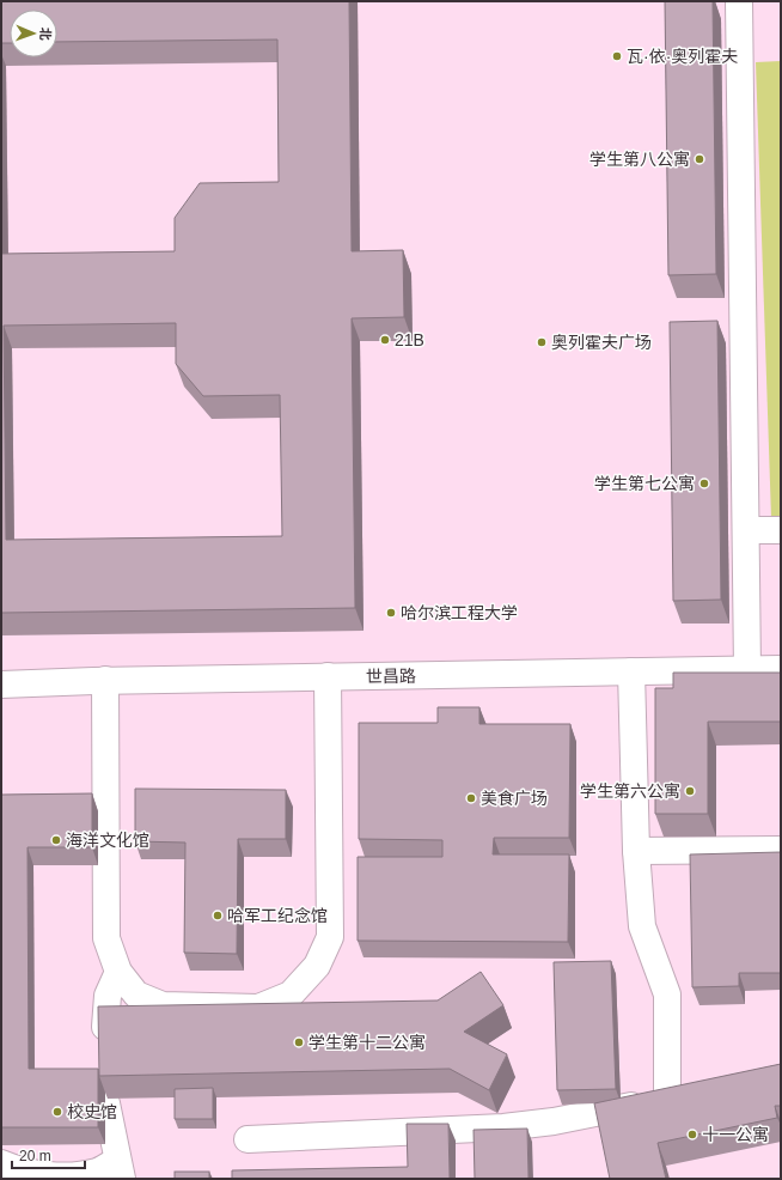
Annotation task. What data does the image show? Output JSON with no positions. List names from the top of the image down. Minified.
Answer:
{"streets":{"street":["世昌路"]},"places":["瓦·依·奥列霍夫","学生第八公寓","21B","奥列霍夫广场","学生第七公寓","哈尔滨工程大学","学生第六公寓","美食广场","海洋文化馆","哈军工纪念馆","学生第十二公寓","校史馆","十一公寓"],"scale_bar":"20 m","north":"right"}
